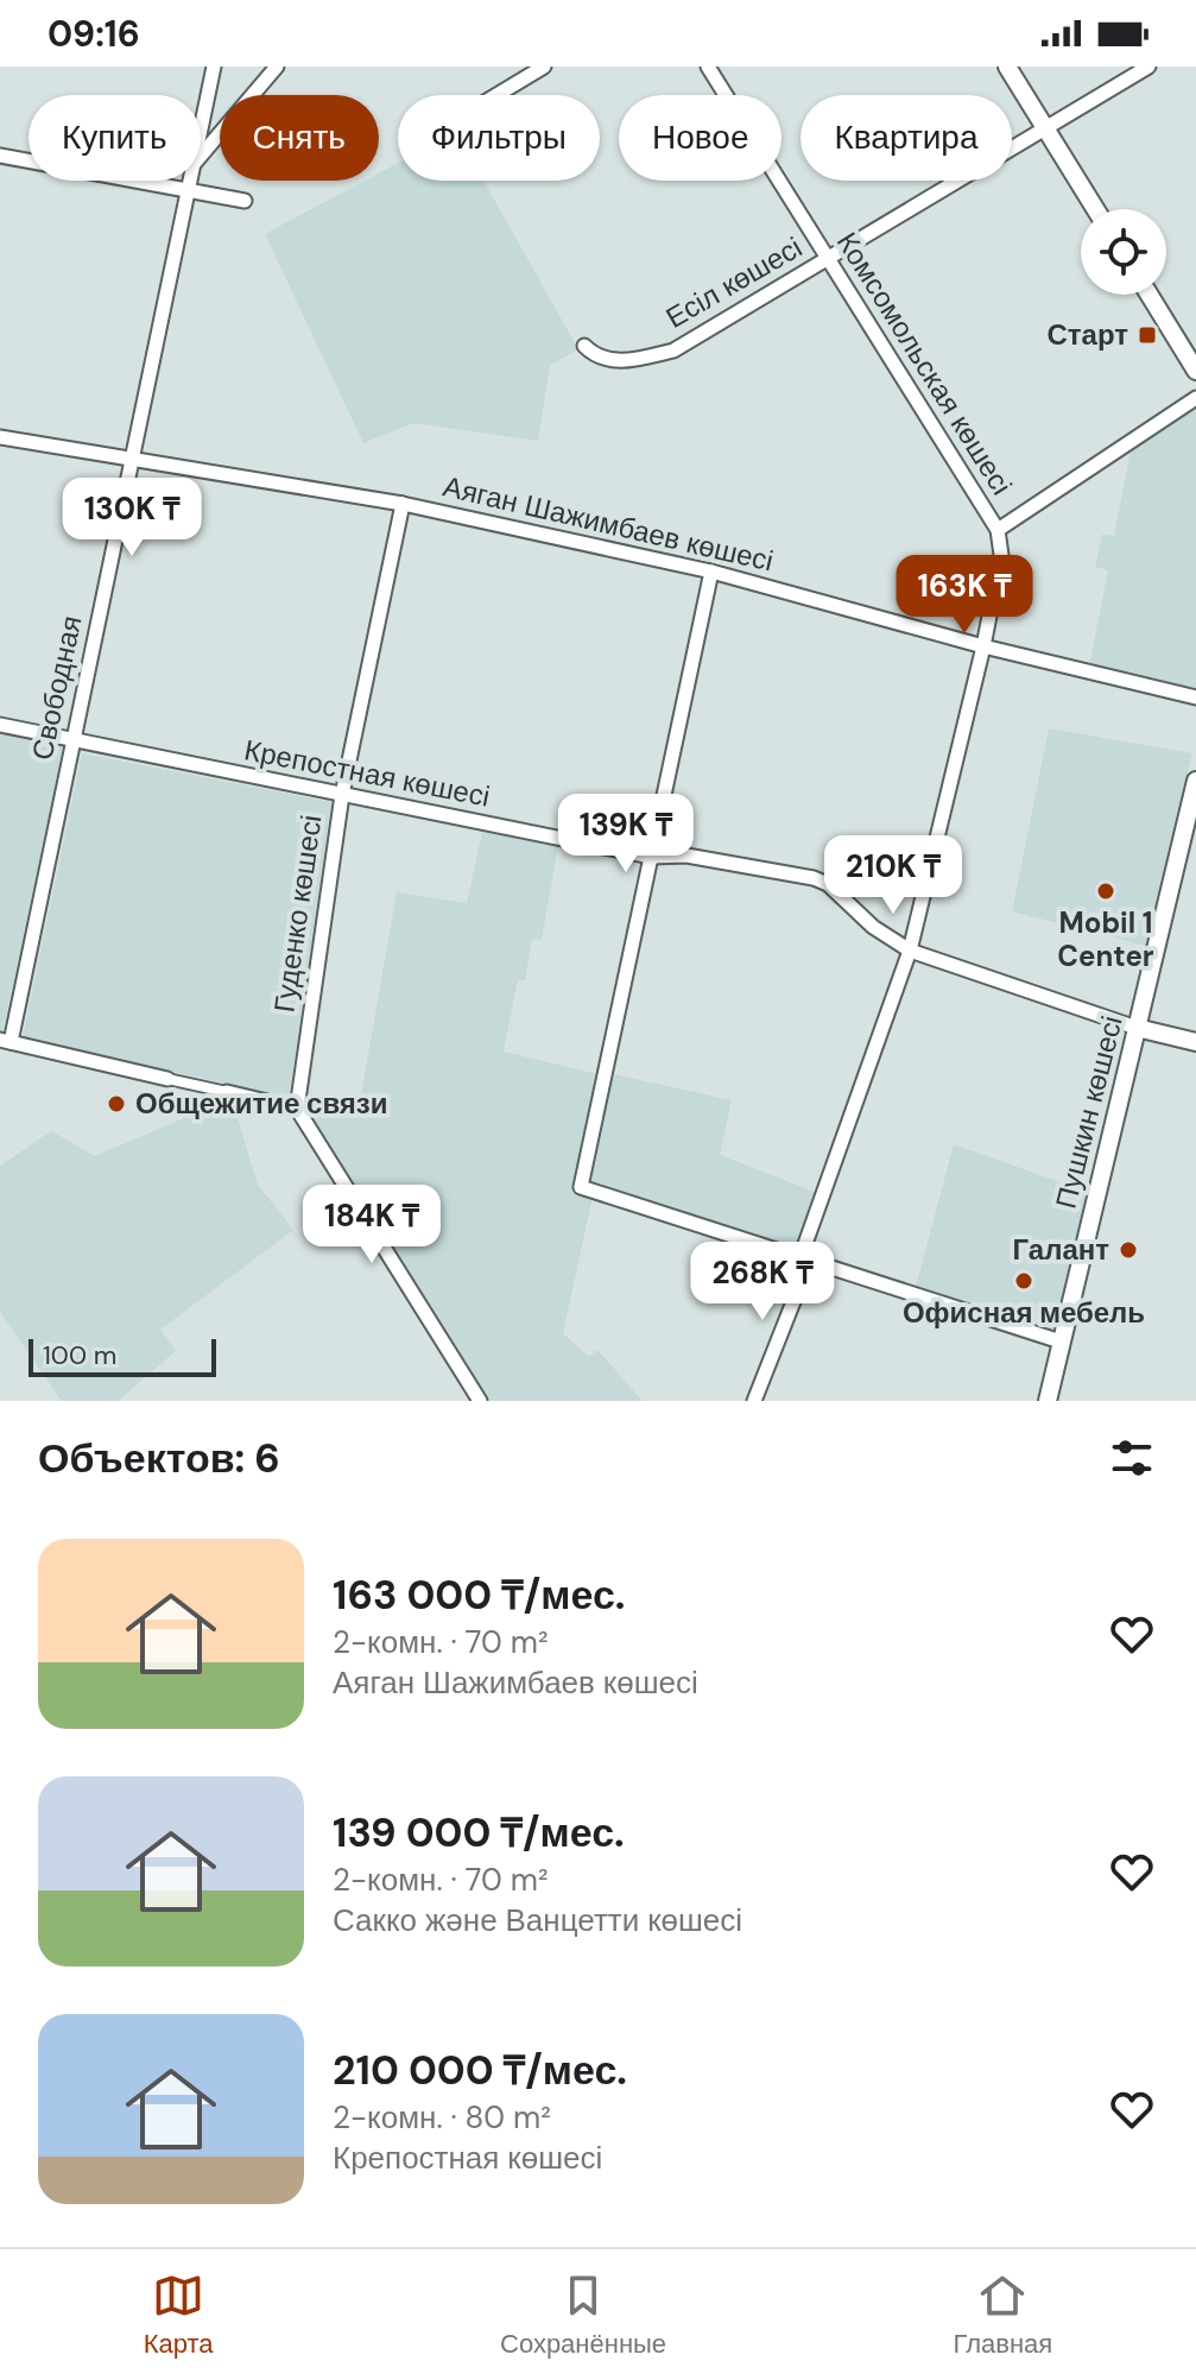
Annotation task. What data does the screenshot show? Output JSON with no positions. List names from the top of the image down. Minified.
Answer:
{"streets":{"street":["Есіл көшесі","Комсомольская көшесі","Аяган Шажимбаев көшесі","Свободная","Крепостная көшесі","Гуденко көшесі","Пушкин көшесі"]},"crossings":[["Есіл көшесі","Комсомольская көшесі"],["Комсомольская көшесі","Аяган Шажимбаев көшесі"],["Комсомольская көшесі","Крепостная көшесі"],["Аяган Шажимбаев көшесі","Свободная"],["Аяган Шажимбаев көшесі","Гуденко көшесі"],["Свободная","Крепостная көшесі"],["Крепостная көшесі","Гуденко көшесі"],["Крепостная көшесі","Пушкин көшесі"]],"places":{"transit":["Старт"],"other":["Mobil 1 Center","Общежитие связи","Галант","Офисная мебель"]},"scale_bar":"100 m","page":{"status":"09:16","chip":["Купить","Снять","Фильтры","Новое","Квартира"],"price":["130K ₸","163K ₸","139K ₸","210K ₸","184K ₸","268K ₸"],"scale":"100 m","heading":"Объектов: 6","list":[{"name":"163 000 ₸/мес.","note":"2-комн. · 70 m² · Аяган Шажимбаев көшесі"},{"name":"139 000 ₸/мес.","note":"2-комн. · 70 m² · Сакко және Ванцетти көшесі"},{"name":"210 000 ₸/мес.","note":"2-комн. · 80 m² · Крепостная көшесі"}],"tabs":["Карта","Сохранённые","Главная"]}}
